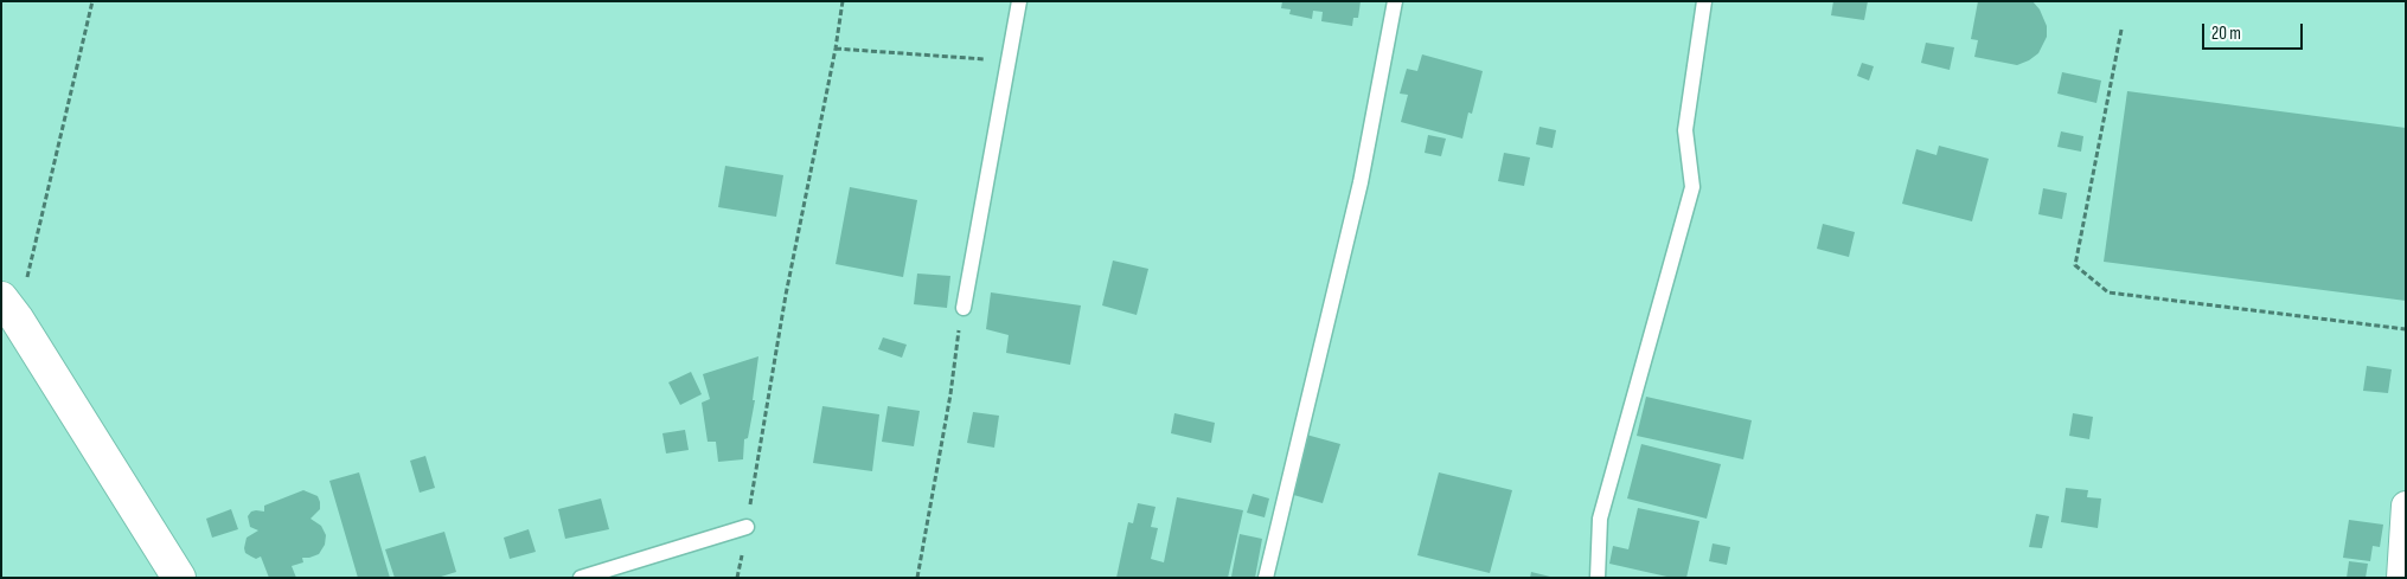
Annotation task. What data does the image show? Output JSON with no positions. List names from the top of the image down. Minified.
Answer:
{"scale_bar":"20 m"}
